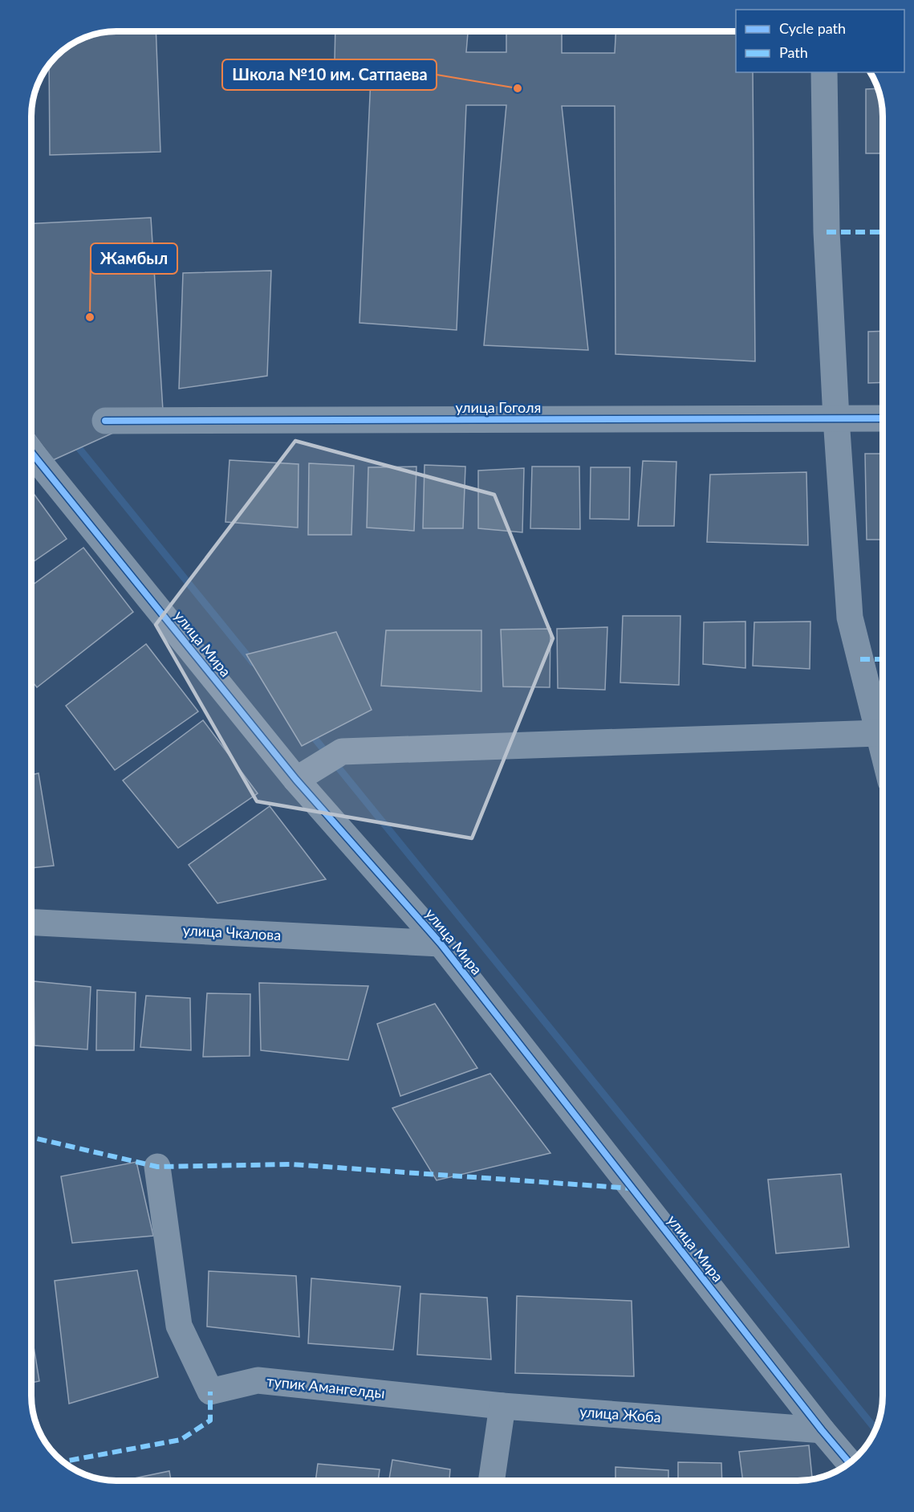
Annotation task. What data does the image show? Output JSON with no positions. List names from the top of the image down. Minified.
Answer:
{"streets":{"street":["улица Гоголя","улица Мира","улица Чкалова","тупик Амангелды","улица Жоба"]},"crossings":[["улица Мира","улица Чкалова"],["улица Мира","улица Жоба"],["тупик Амангелды","улица Жоба"]],"places":["Школа №10 им. Сатпаева","Жамбыл"],"legend":["Cycle path","Path"]}
